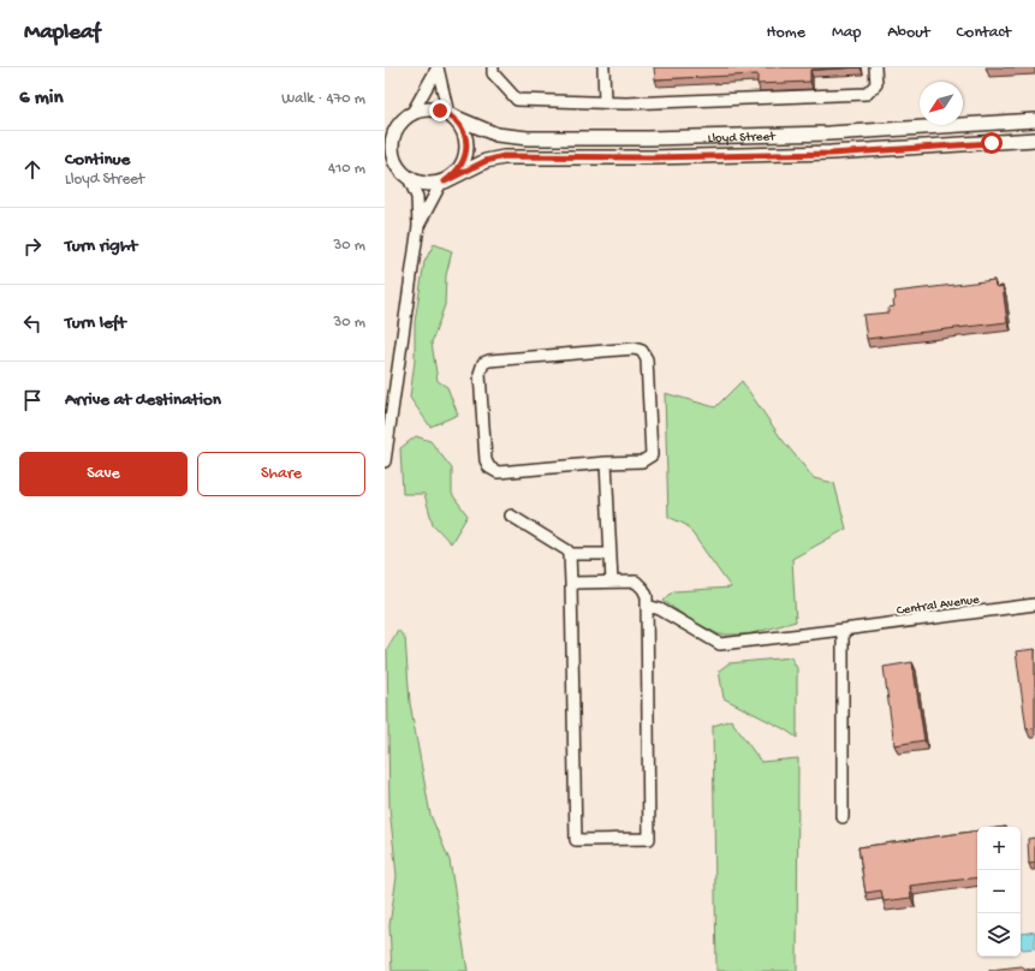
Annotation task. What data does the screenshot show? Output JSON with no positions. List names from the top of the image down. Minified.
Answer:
{"streets":{"main road":["Lloyd Street"],"street":["Central Avenue"]},"north":"bottom left","page":{"header":"Mapleaf","nav":["Home","Map","About","Contact"],"heading":["6 min","Walk · 470 m"],"list":[["Continue","Lloyd Street","410 m"],["Turn right","30 m"],["Turn left","30 m"],"Arrive at destination"],"buttons":["Save","Share"],"map_buttons":["+","−"]}}
